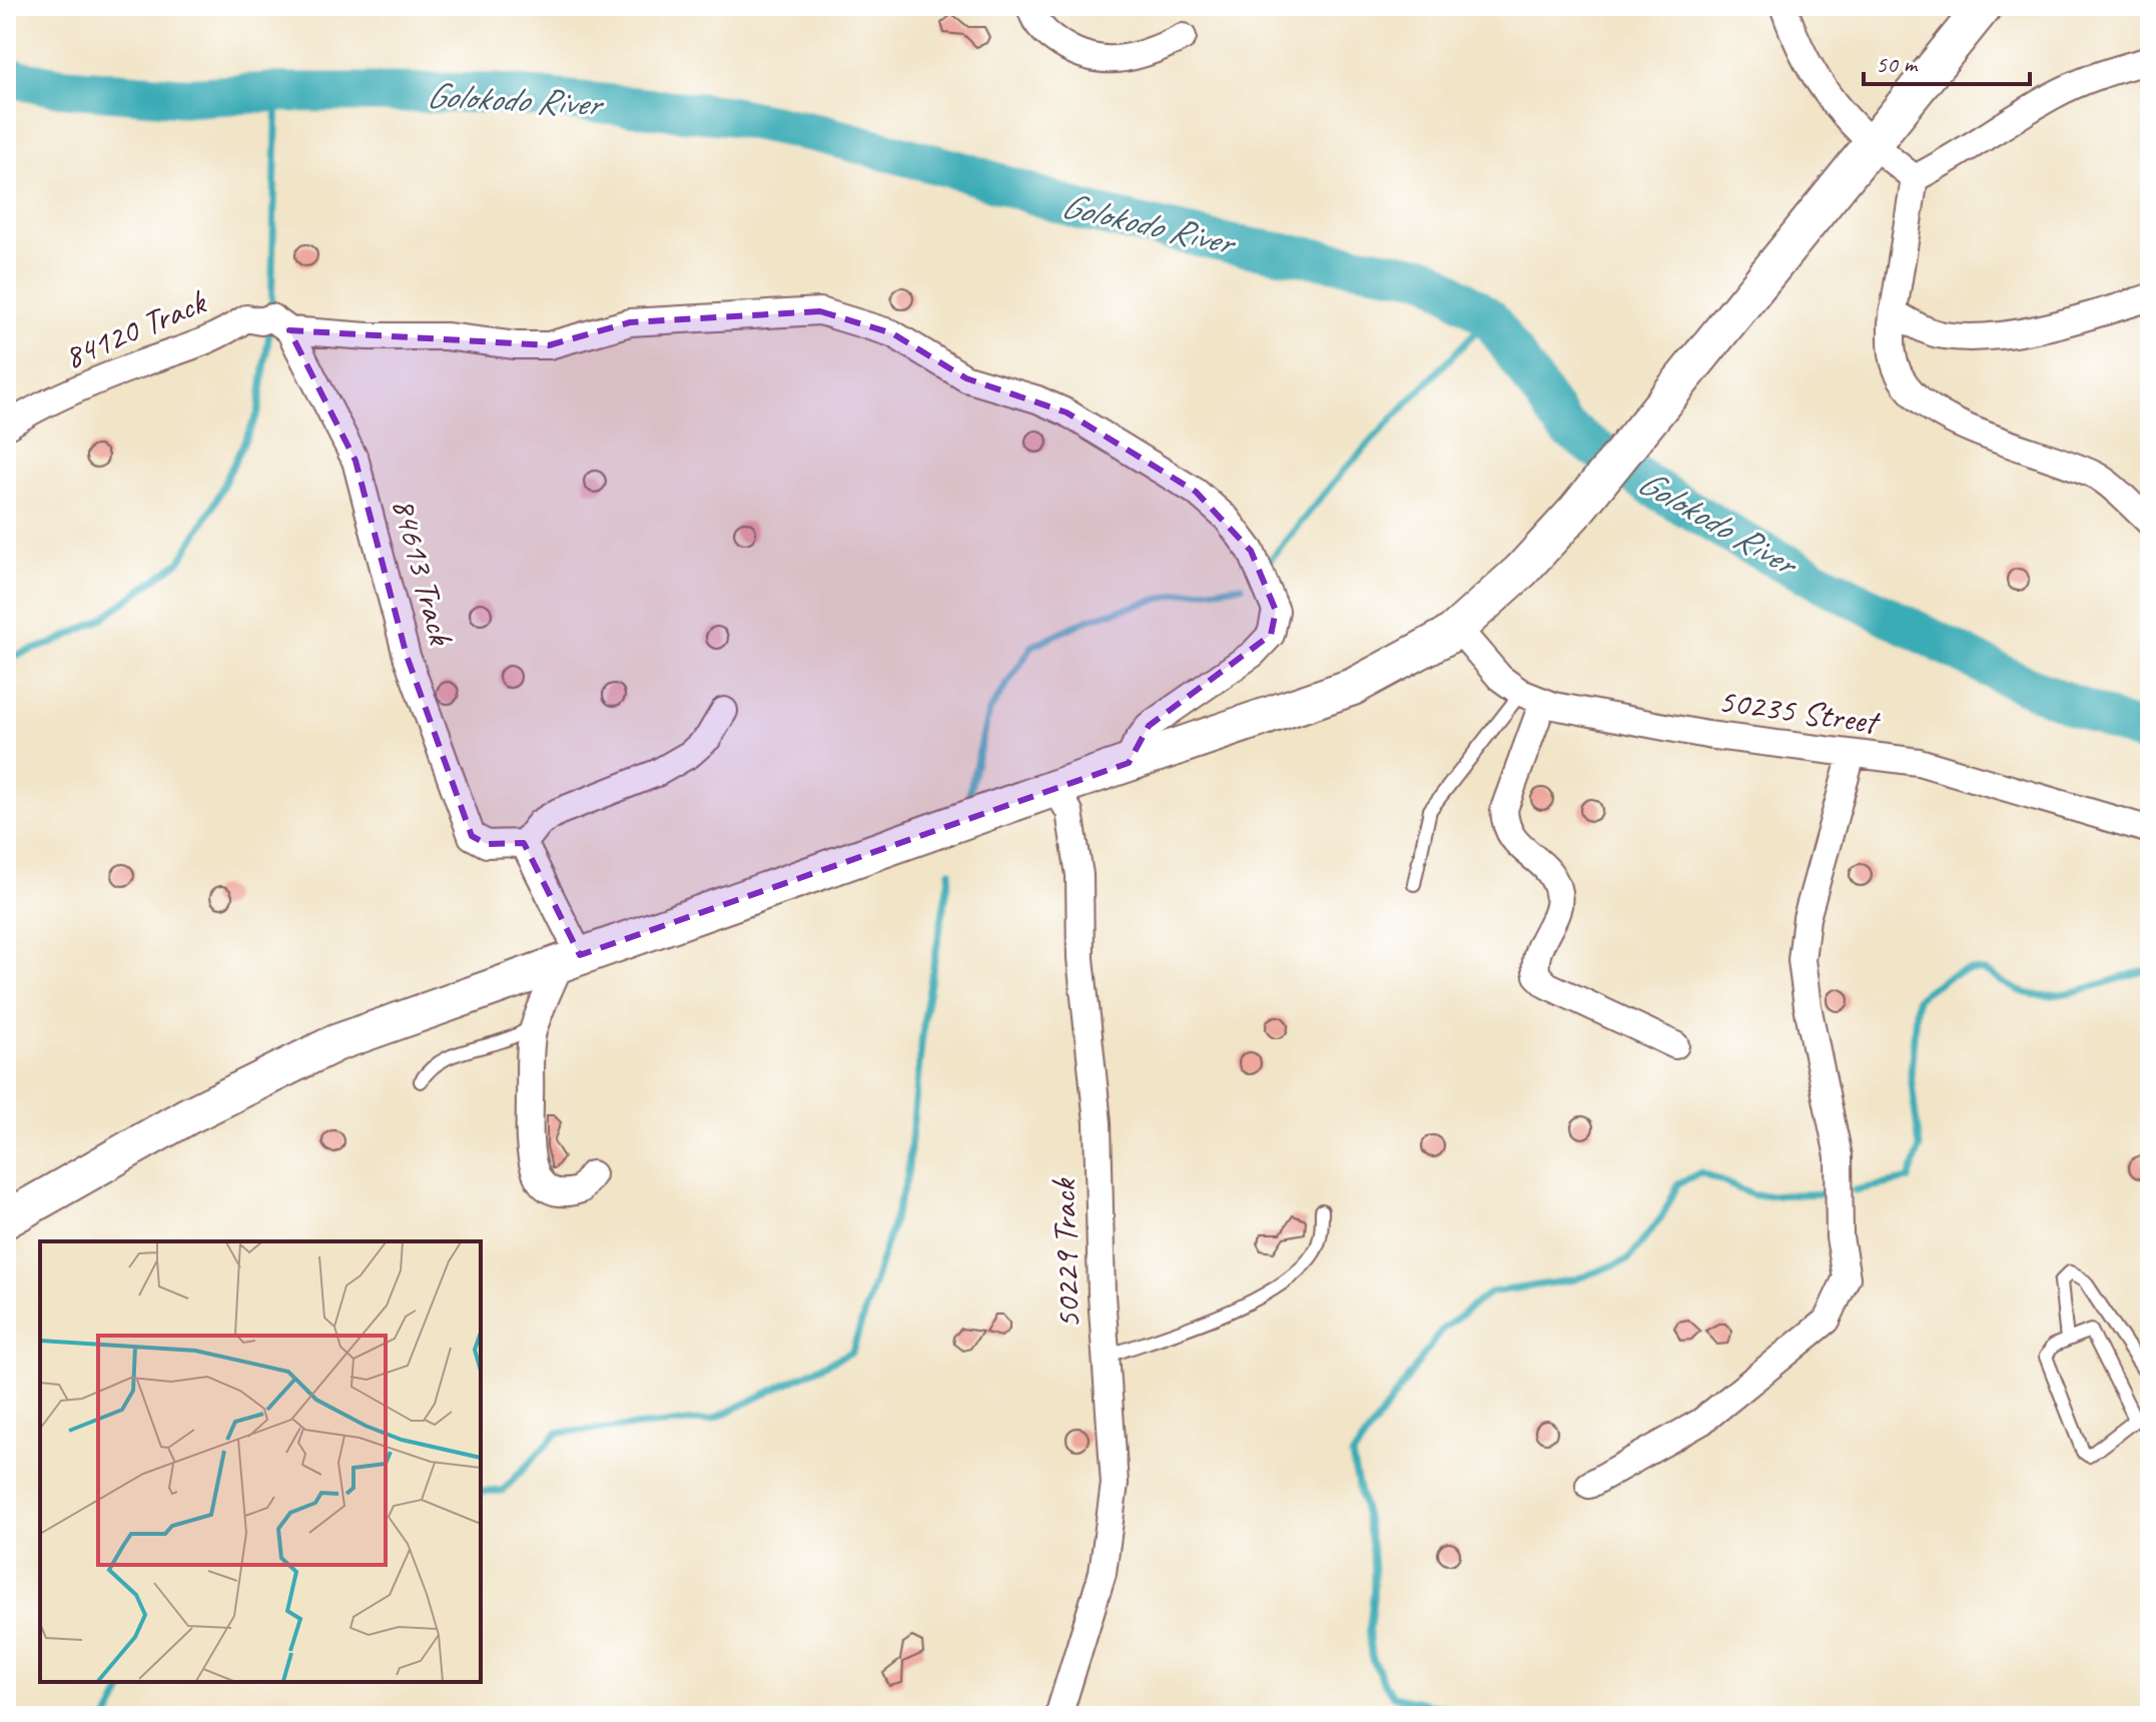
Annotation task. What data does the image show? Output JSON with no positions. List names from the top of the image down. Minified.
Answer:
{"streets":{"street":["84120 Track","84613 Track","50235 Street","50229 Track"]},"crossings":[["84120 Track","84613 Track"]],"water":["Golokodo River"],"scale_bar":"50 m"}
